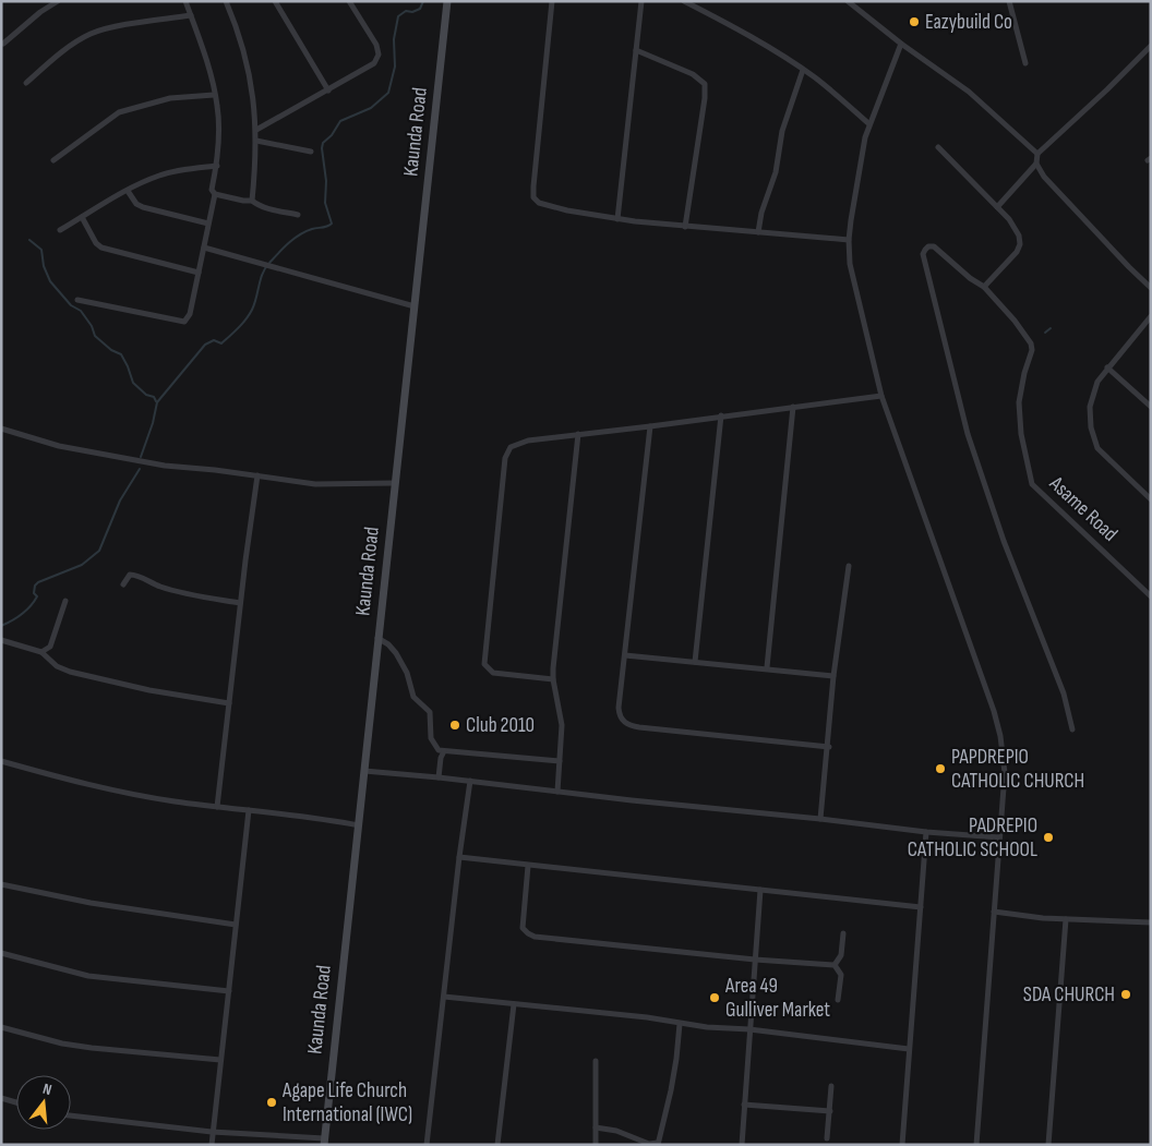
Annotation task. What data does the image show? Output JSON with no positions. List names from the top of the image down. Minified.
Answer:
{"streets":{"main road":["Kaunda Road"],"street":["Asame Road"]},"places":["Eazybuild Co","Club 2010","PAPDREPIO CATHOLIC CHURCH","PADREPIO CATHOLIC SCHOOL","SDA CHURCH","Area 49 Gulliver Market","Agape Life Church International (IWC)"],"north":"top"}
